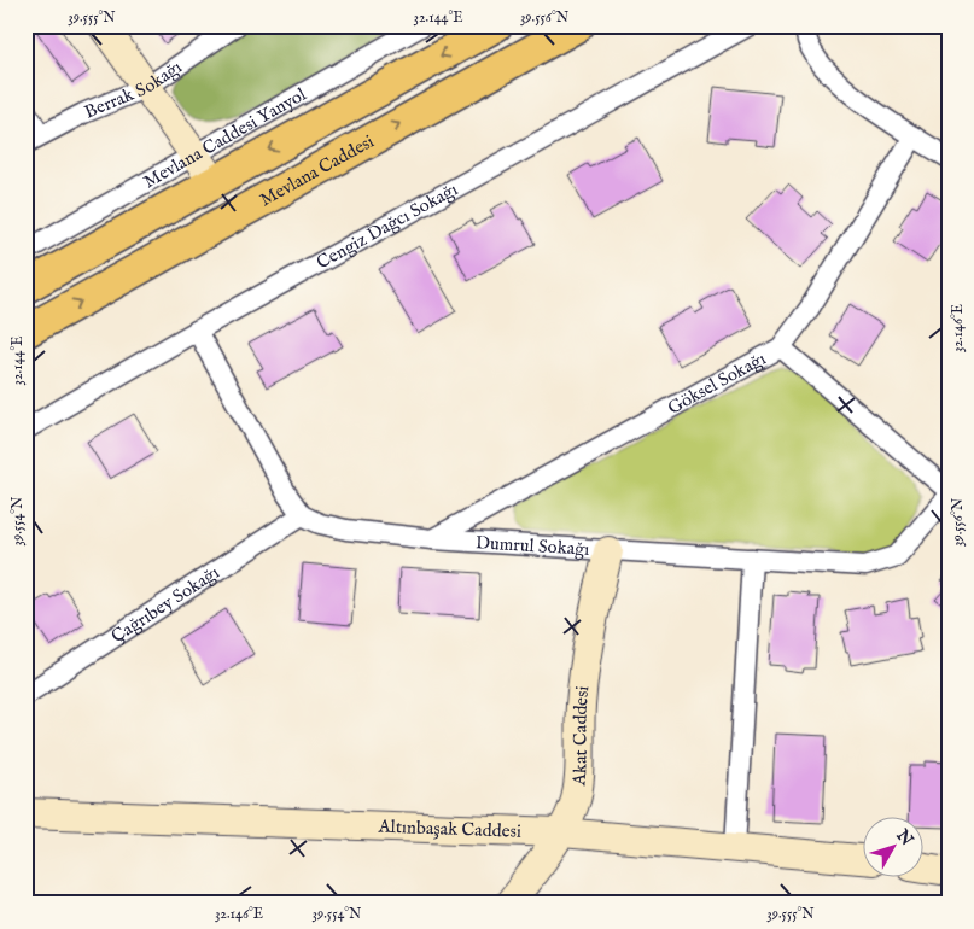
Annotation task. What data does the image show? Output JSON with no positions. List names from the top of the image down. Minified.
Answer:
{"streets":{"main road":["Mevlana Caddesi"],"street":["Berrak Sokağı","Mevlana Caddesi Yanyol","Cengiz Dağcı Sokağı","Göksel Sokağı","Dumrul Sokağı","Çağrıbey Sokağı","Akat Caddesi","Altınbaşak Caddesi"]},"crossings":[["Göksel Sokağı","Dumrul Sokağı"],["Dumrul Sokağı","Çağrıbey Sokağı"],["Dumrul Sokağı","Akat Caddesi"],["Akat Caddesi","Altınbaşak Caddesi"]],"north":"top right","coordinates":["39.555°N","32.144°E","39.556°N","32.146°E","39.554°N"]}
